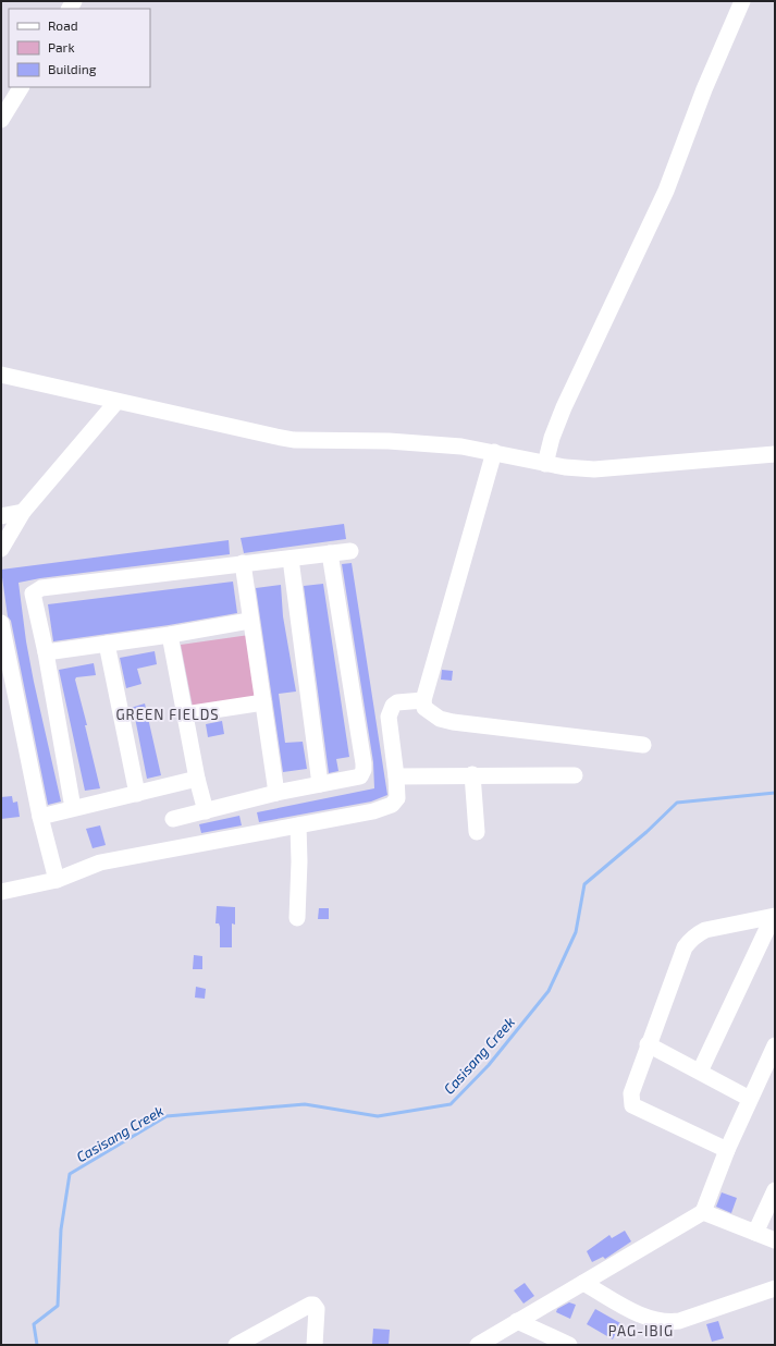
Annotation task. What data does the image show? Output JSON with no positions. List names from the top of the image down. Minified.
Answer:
{"districts":["GREEN FIELDS","PAG-IBIG"],"water":["Casisang Creek"],"legend":["Road","Park","Building"]}
